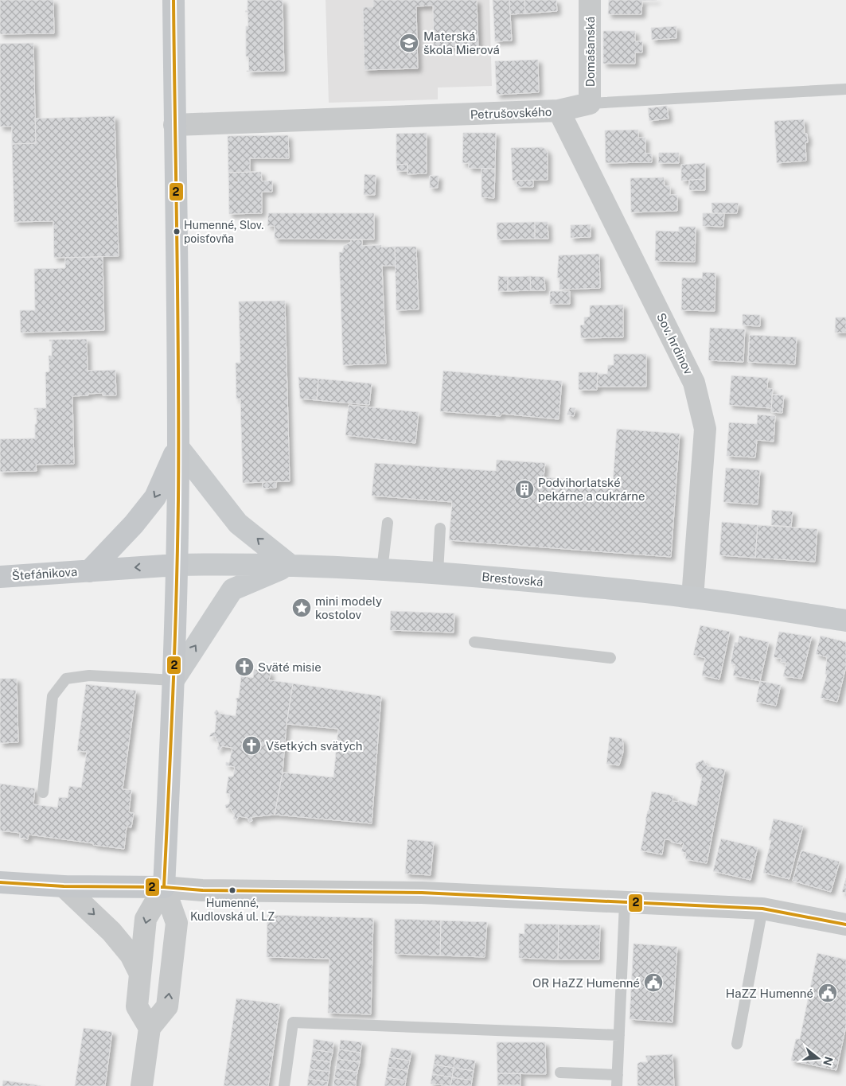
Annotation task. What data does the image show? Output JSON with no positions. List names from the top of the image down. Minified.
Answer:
{"streets":{"main road":["Štefánikova"],"street":["Domašanská","Petrušovského","Sov. hrdinov","Brestovská"]},"crossings":[["Domašanská","Petrušovského"],["Petrušovského","Sov. hrdinov"],["Sov. hrdinov","Brestovská"],["Štefánikova","Brestovská"]],"one_way":["Štefánikova"],"places":{"school or university":["Materská škola Mierová"],"other":["Humenné, Slov. poisťovňa","Humenné, Kudlovská ul. LZ"],"building":["Podvihorlatské pekárne a cukrárne"],"place":["mini modely kostolov"],"church":["Sväté misie","Všetkých svätých"],"public building":["OR HaZZ Humenné","HaZZ Humenné"]},"lines":["transit line 2"],"north":"right"}
